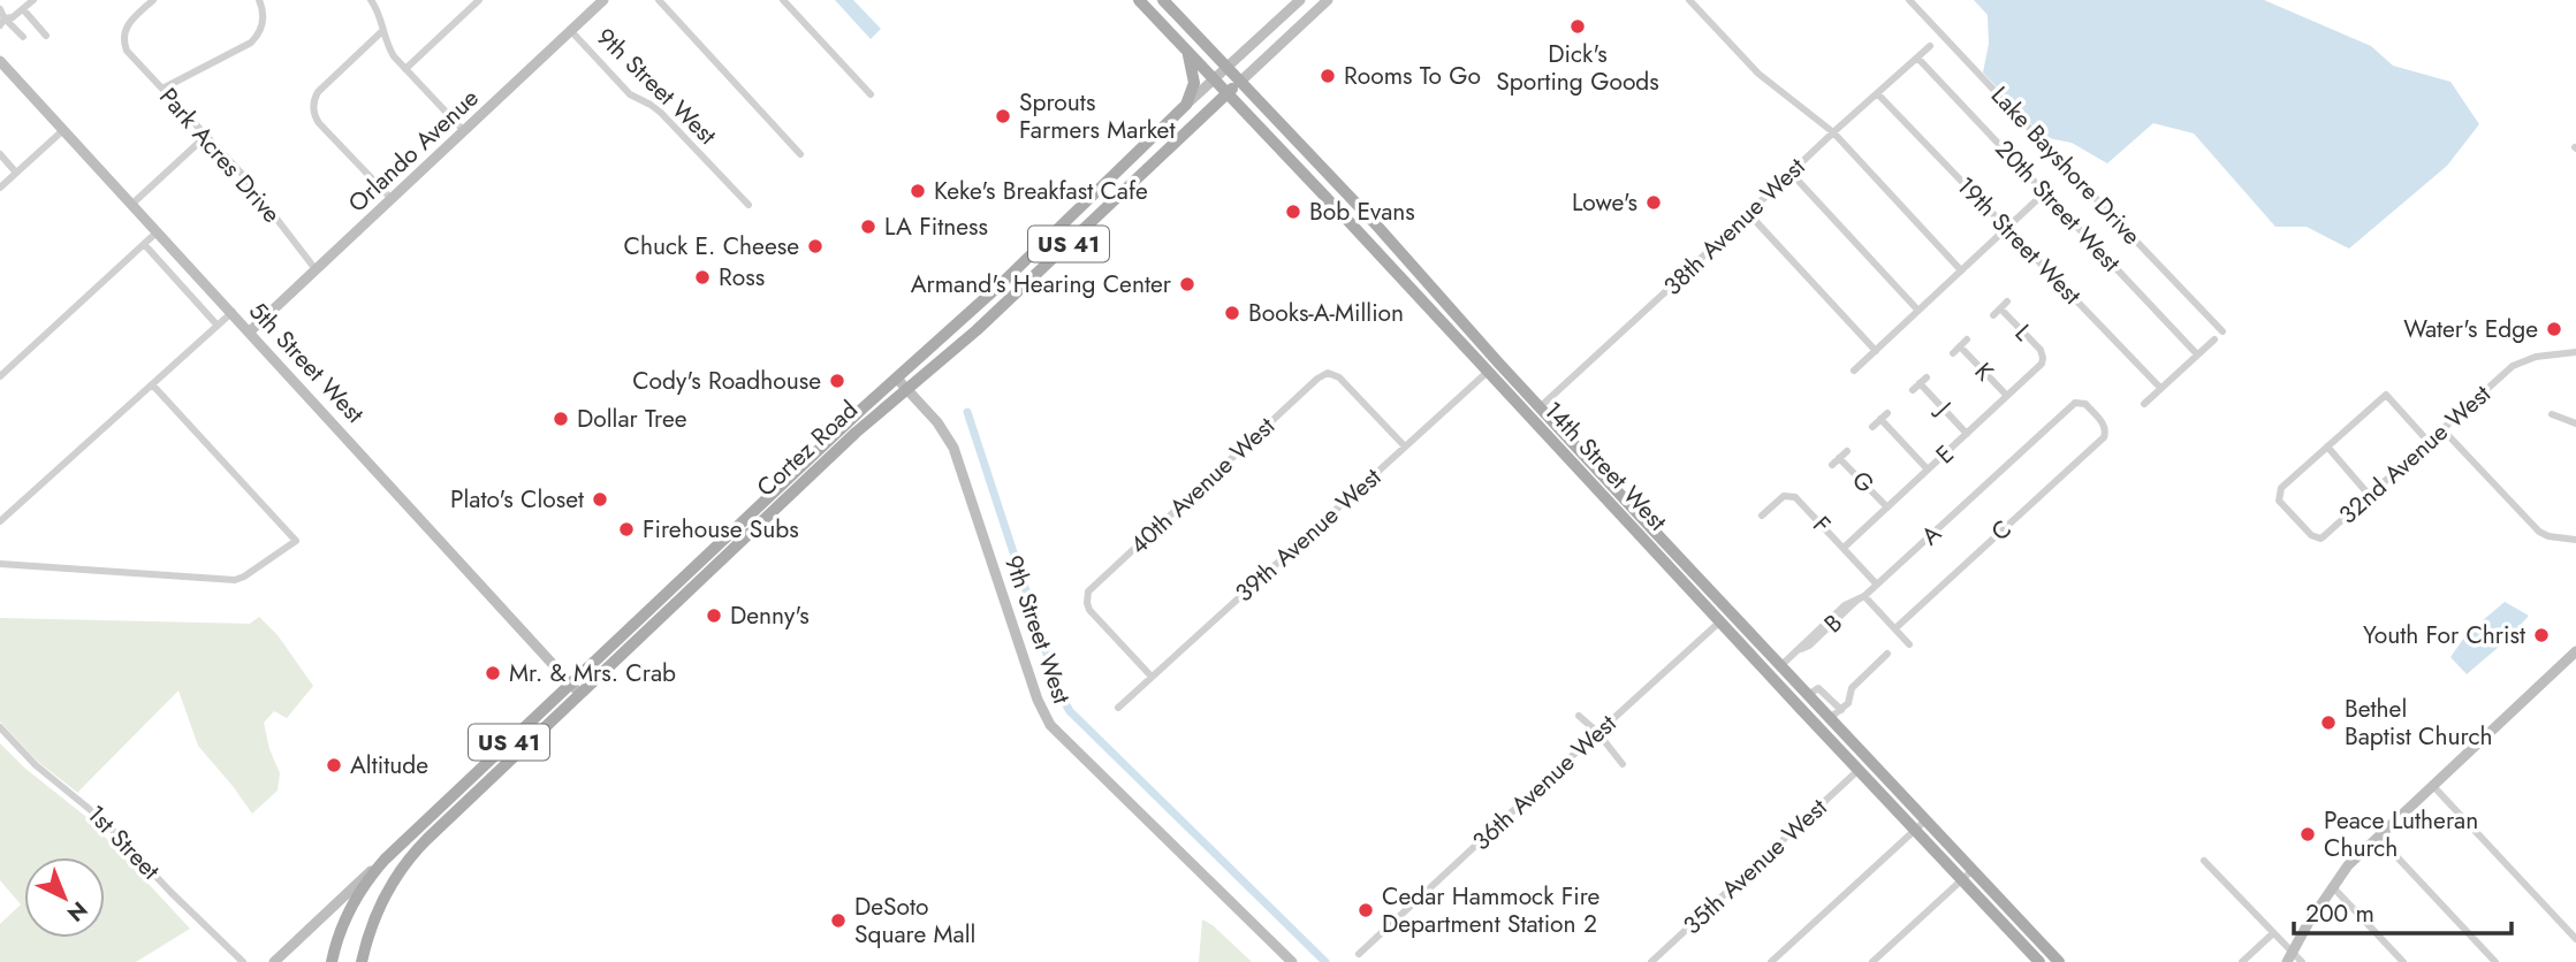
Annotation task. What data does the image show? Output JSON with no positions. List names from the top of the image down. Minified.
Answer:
{"streets":{"main road":["US 41","Cortez Road","14th Street West"],"street":["9th Street West","Orlando Avenue","Park Acres Drive","Lake Bayshore Drive","20th Street West","38th Avenue West","19th Street West","L","5th Street West","K","J","E","32nd Avenue West","G","40th Avenue West","F","C","39th Avenue West","A","36th Avenue West","1st Street","35th Avenue West"]},"crossings":[["9th Street West","Orlando Avenue"],["9th Street West","Cortez Road"],["Orlando Avenue","Park Acres Drive"],["Orlando Avenue","5th Street West"],["20th Street West","38th Avenue West"],["38th Avenue West","19th Street West"],["38th Avenue West","14th Street West"],["L","E"],["5th Street West","Cortez Road"],["K","E"],["J","E"],["Cortez Road","14th Street West"],["E","G"],["E","F"],["14th Street West","39th Avenue West"],["14th Street West","A"],["14th Street West","36th Avenue West"],["14th Street West","35th Avenue West"],["40th Avenue West","39th Avenue West"],["F","A"],["C","A"]],"places":["Dick's Sporting Goods","Rooms To Go","Sprouts Farmers Market","Keke's Breakfast Cafe","Lowe's","Bob Evans","LA Fitness","Chuck E. Cheese","Ross","Armand's Hearing Center","Books-A-Million","Water's Edge","Cody's Roadhouse","Dollar Tree","Plato's Closet","Firehouse Subs","Denny's","Youth For Christ","Mr. & Mrs. Crab","Bethel Baptist Church","Altitude","Peace Lutheran Church","Cedar Hammock Fire Department Station 2","DeSoto Square Mall"],"scale_bar":"200 m","north":"bottom right"}
